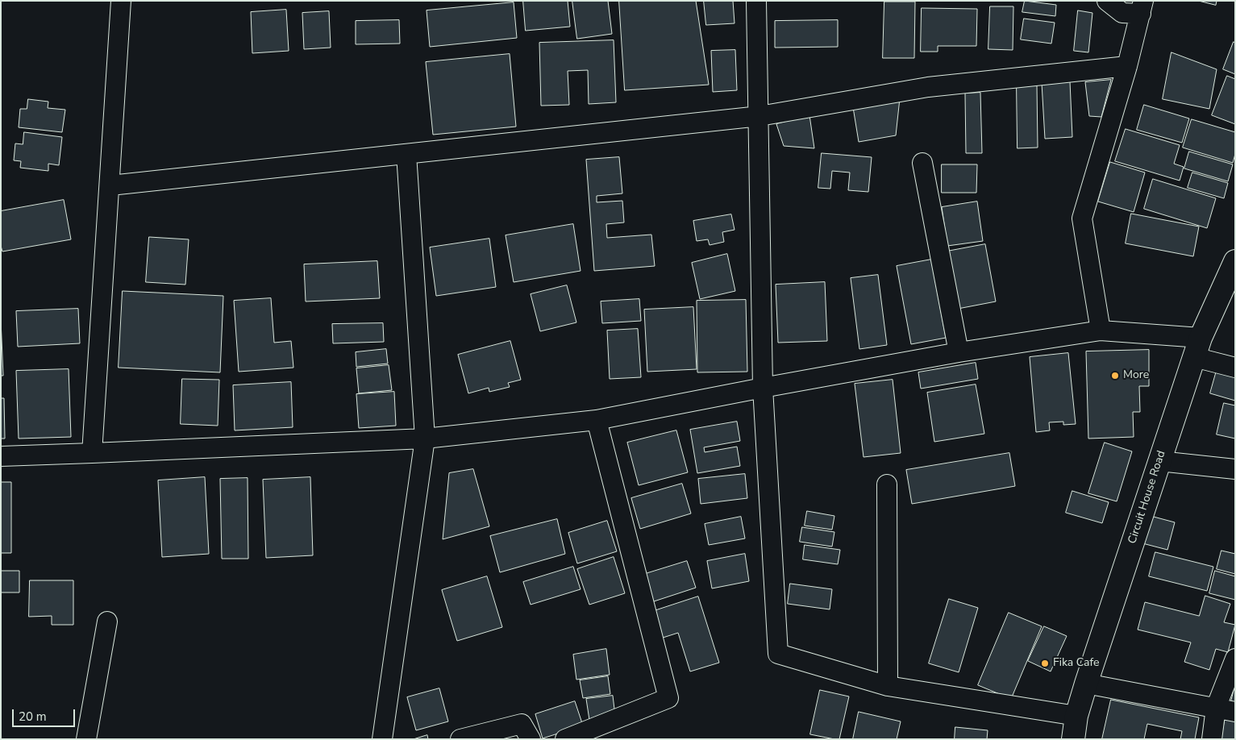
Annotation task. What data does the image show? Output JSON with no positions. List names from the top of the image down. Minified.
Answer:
{"streets":{"street":["Circuit House Road"]},"places":["More","Fika Cafe"],"scale_bar":"20 m"}
